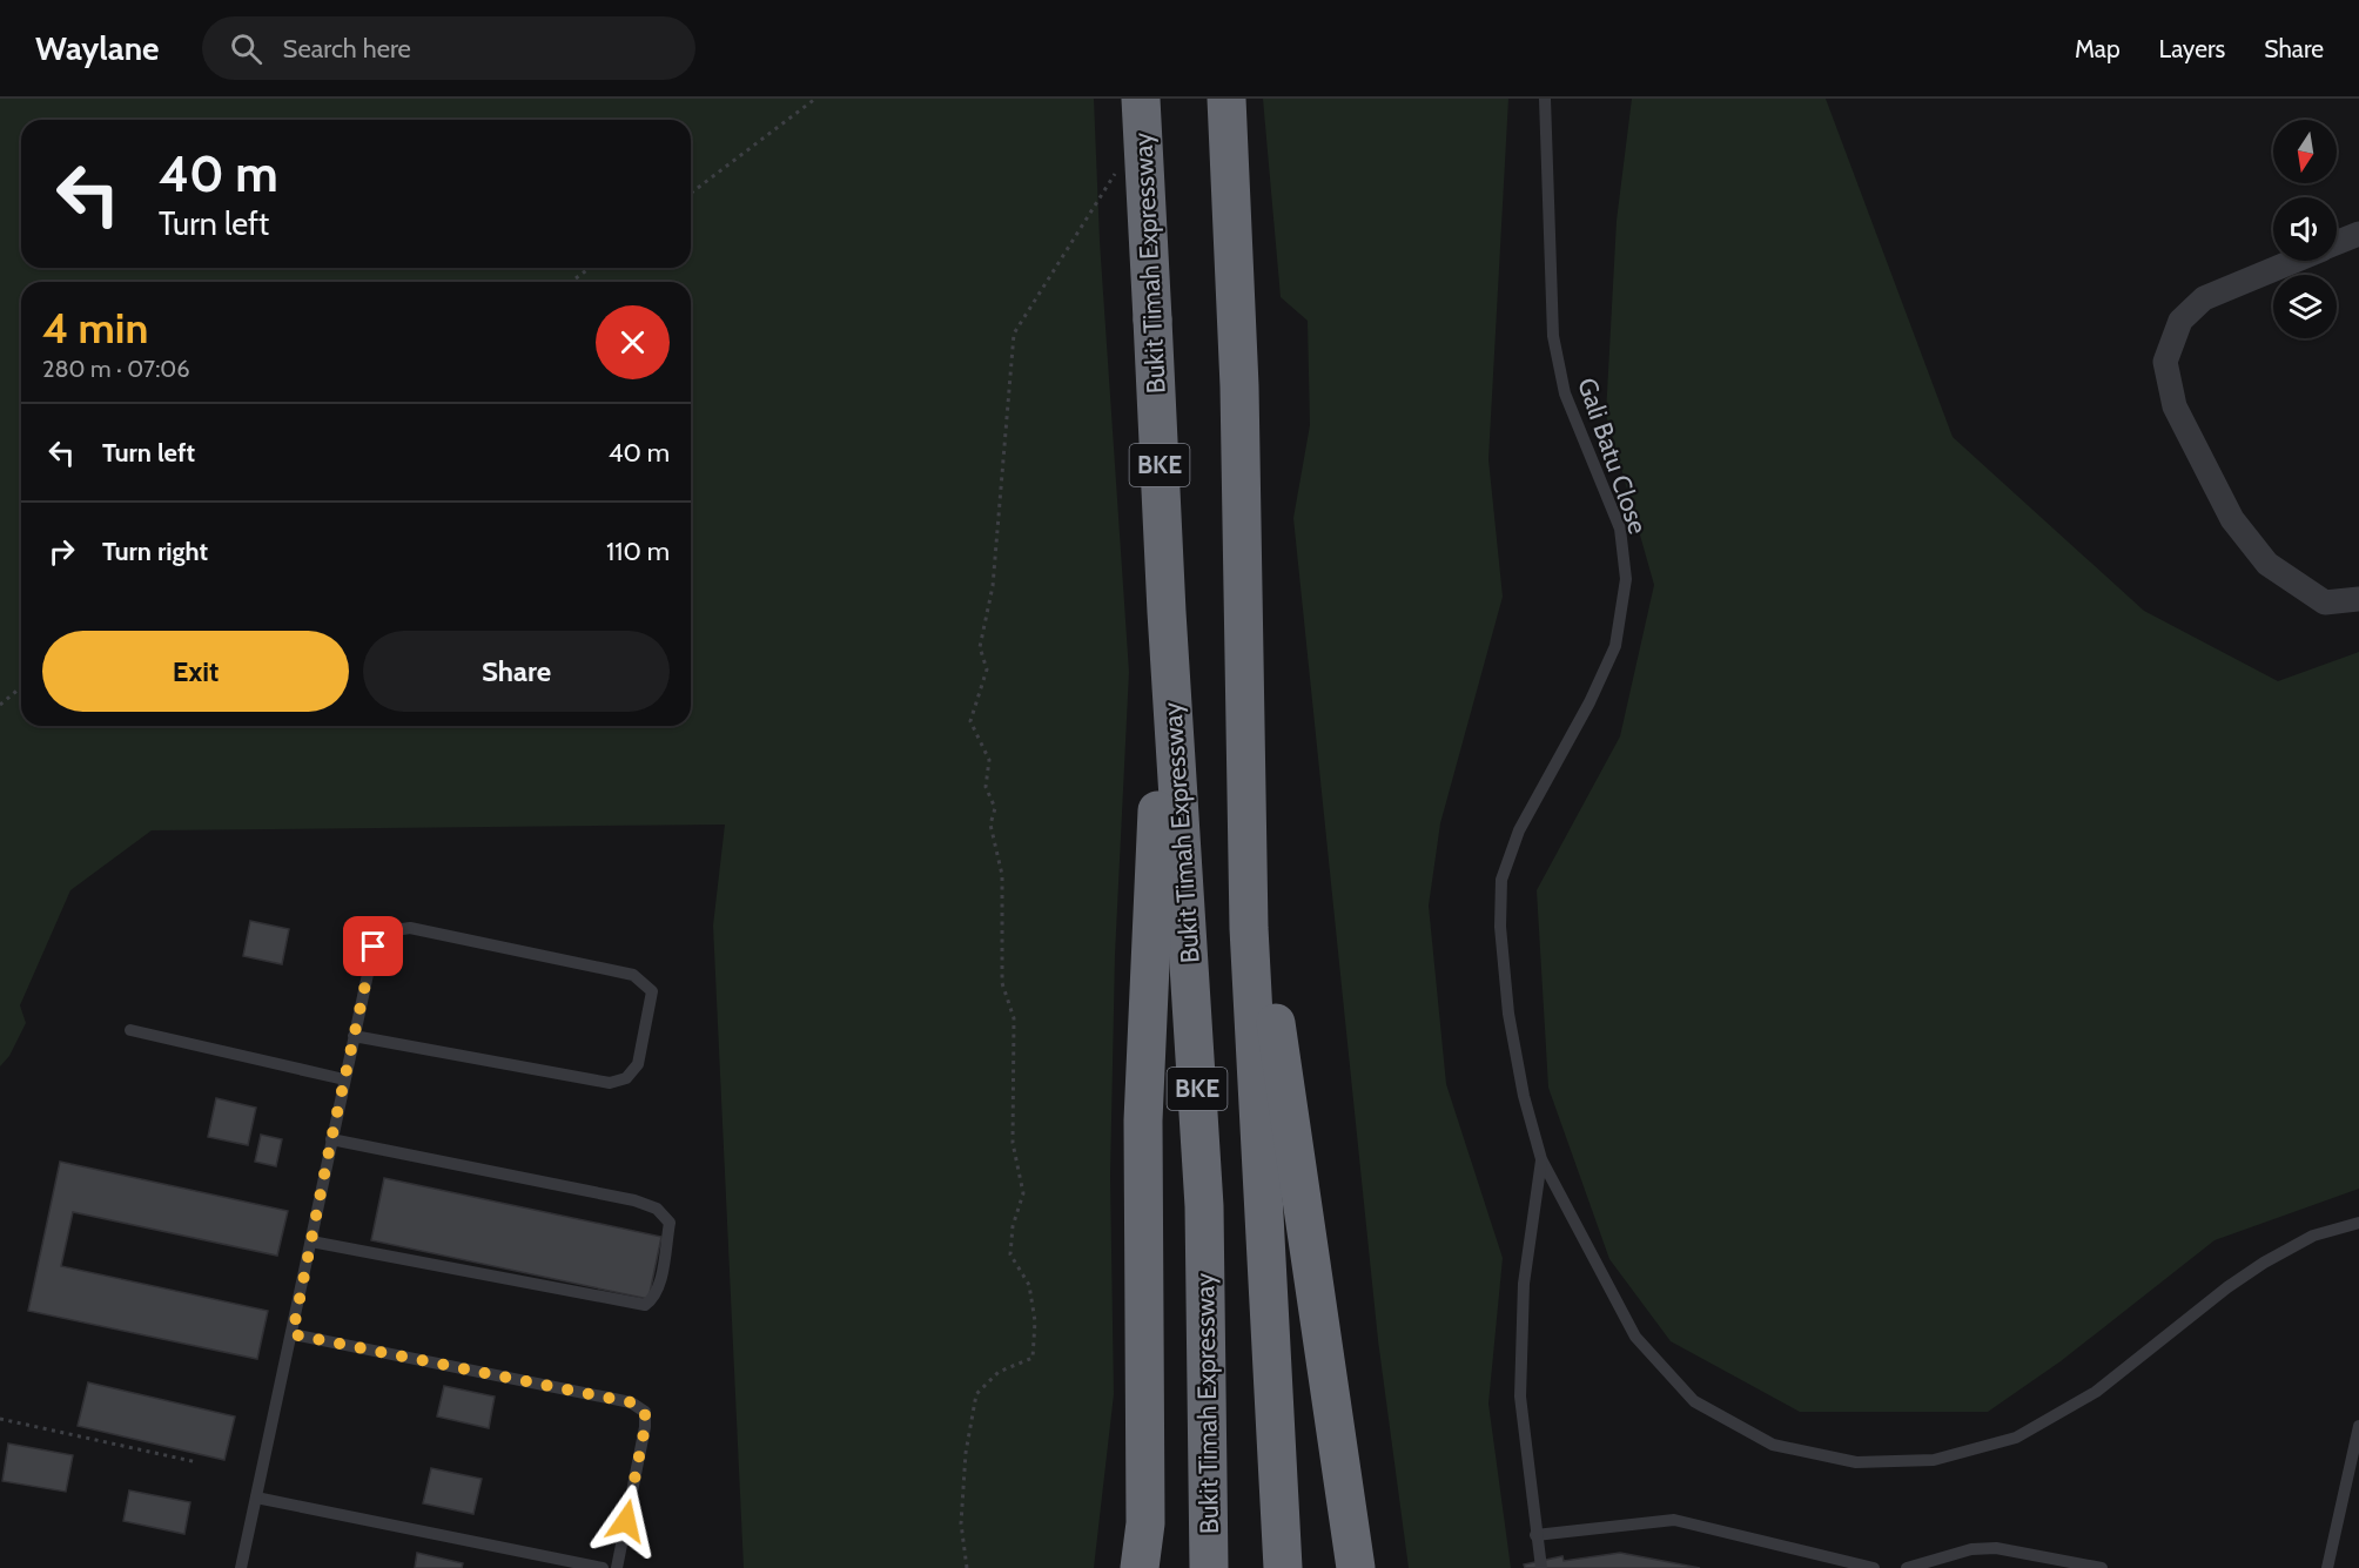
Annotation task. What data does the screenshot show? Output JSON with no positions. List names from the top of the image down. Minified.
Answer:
{"streets":{"highway":["Bukit Timah Expressway","BKE"],"lane":["Gali Batu Close"]},"north":"bottom","page":{"header":"Waylane","search":"Search here","nav":["Map","Layers","Share"],"turn":["40 m","Turn left"],"heading":["4 min","280 m · 07:06"],"list":[{"name":"Turn left","value":"40 m"},{"name":"Turn right","value":"110 m"}],"buttons":["Exit","Share"]}}
